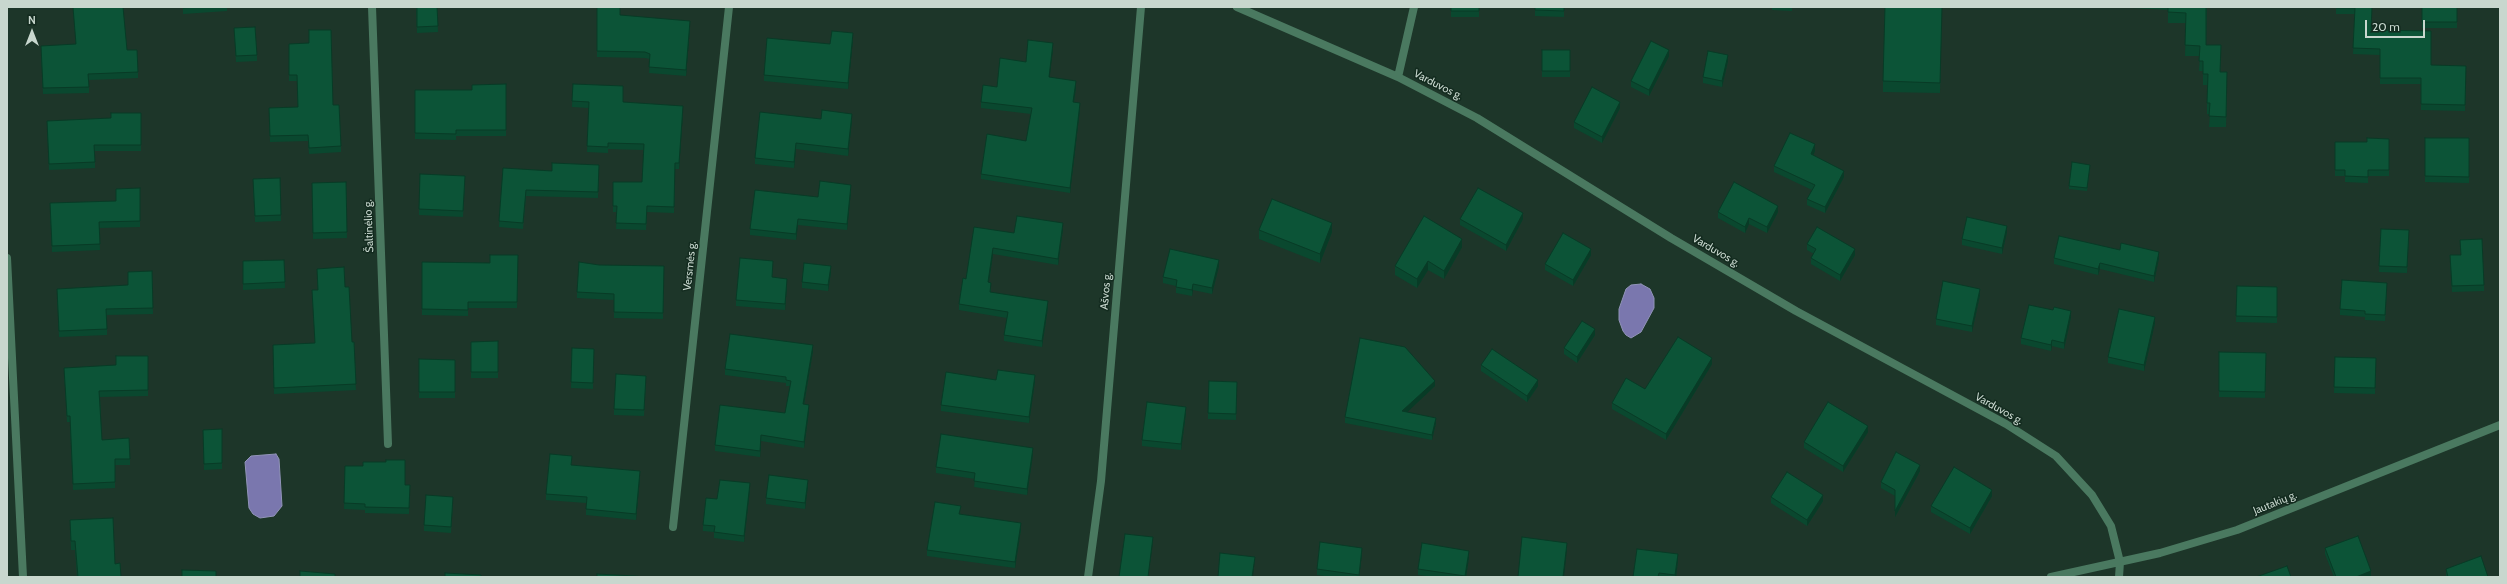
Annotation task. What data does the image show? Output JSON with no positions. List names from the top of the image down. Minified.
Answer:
{"streets":{"street":["Varduvos g.","Šaltinėlio g.","Versmės g.","Ašvos g.","Jautakių g."]},"crossings":[["Varduvos g.","Jautakių g."]],"scale_bar":"20 m","north":"top"}
